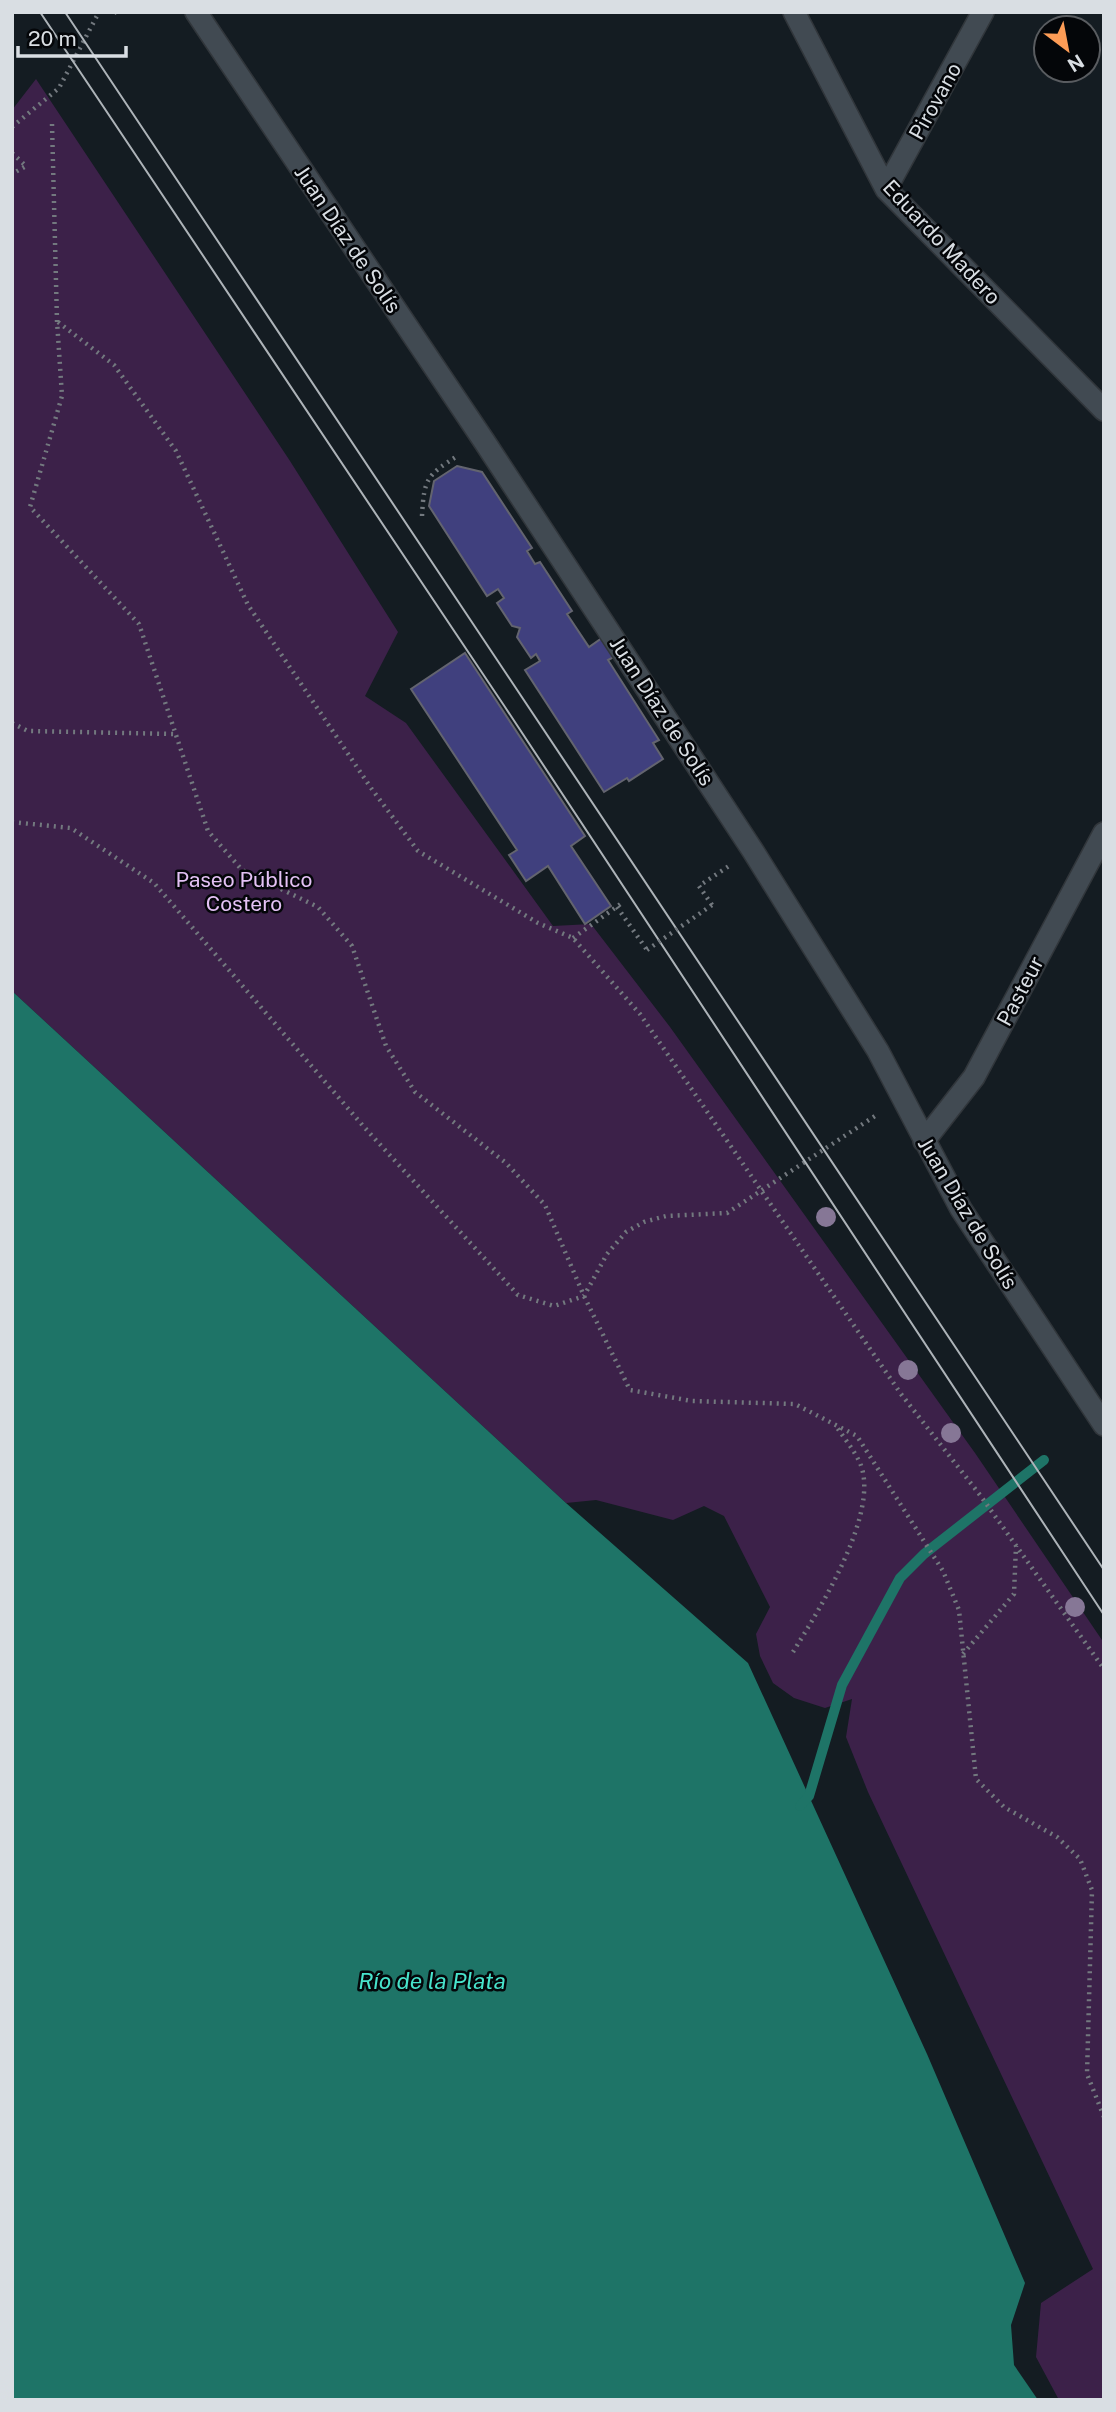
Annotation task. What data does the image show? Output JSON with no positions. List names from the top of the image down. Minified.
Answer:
{"streets":{"street":["Pirovano","Juan Díaz de Solís","Eduardo Madero","Pasteur"]},"crossings":[["Pirovano","Eduardo Madero"],["Juan Díaz de Solís","Pasteur"]],"water":["Río de la Plata"],"parks":["Paseo Público Costero"],"scale_bar":"20 m","north":"bottom right"}
